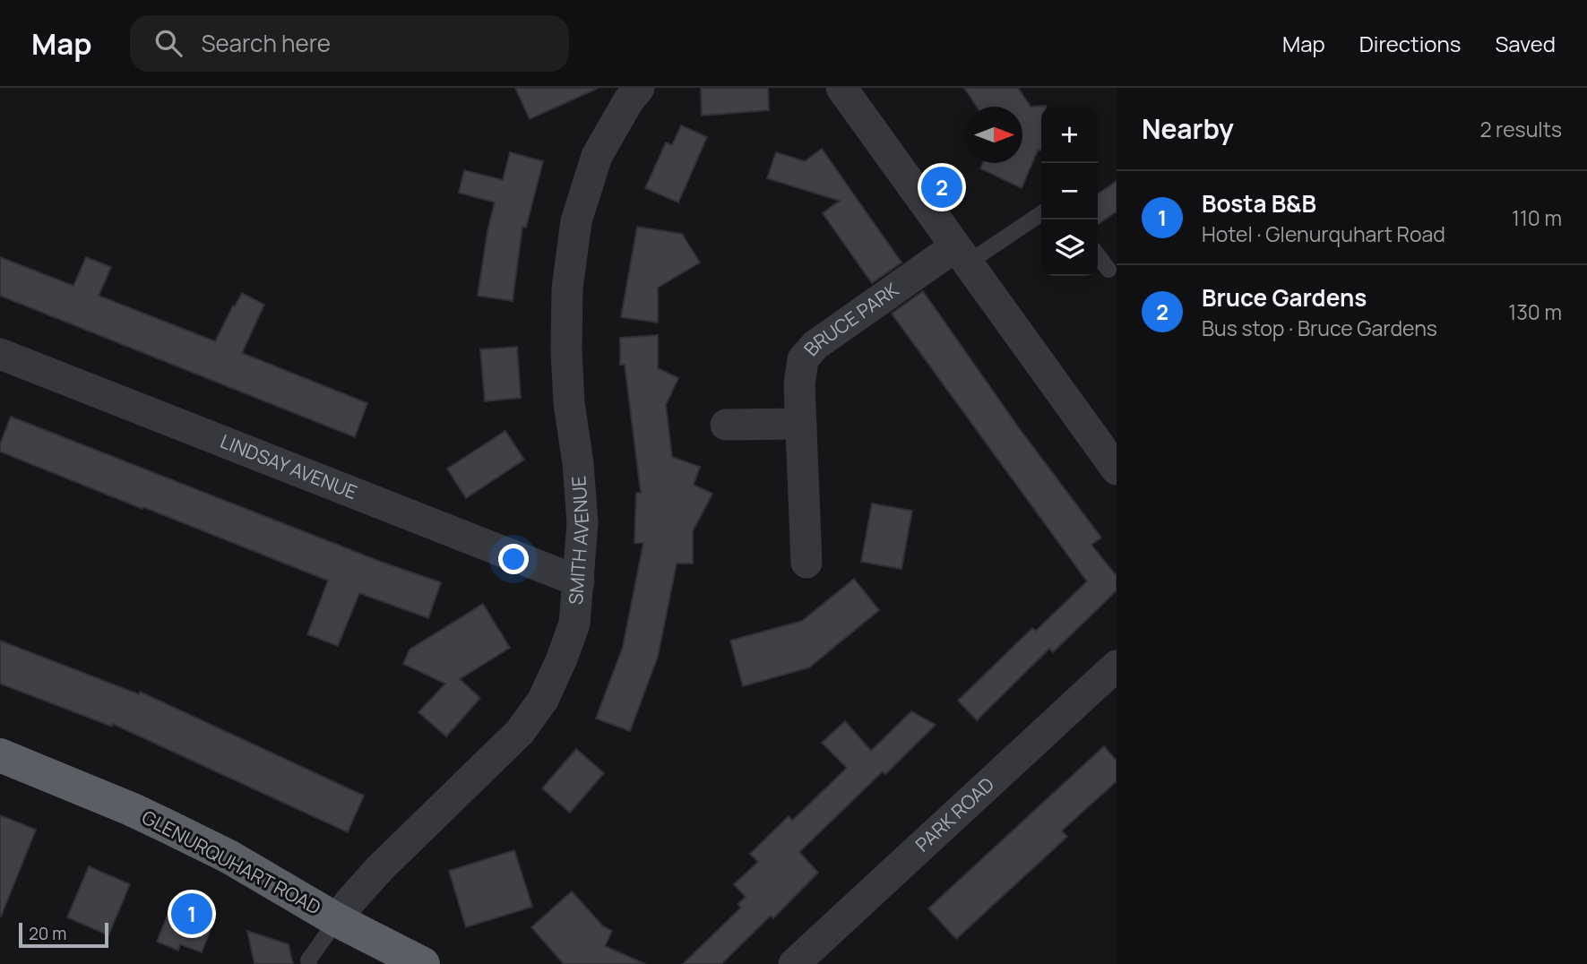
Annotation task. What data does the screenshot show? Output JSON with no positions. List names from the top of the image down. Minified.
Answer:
{"streets":{"highway":["GLENURQUHART ROAD"],"street":["BRUCE PARK","LINDSAY AVENUE","SMITH AVENUE","PARK ROAD"]},"crossings":[["LINDSAY AVENUE","SMITH AVENUE"],["SMITH AVENUE","GLENURQUHART ROAD"]],"scale_bar":"20 m","north":"right","page":{"header":"Map","search":"Search here","nav":["Map","Directions","Saved"],"heading":["Nearby","2 results"],"map_buttons":["+","−"],"pins":["2","1"],"list":[{"mark":"1","name":"Bosta B&B","note":"Hotel · Glenurquhart Road","value":"110 m"},{"mark":"2","name":"Bruce Gardens","note":"Bus stop · Bruce Gardens","value":"130 m"}],"scale":"20 m"}}
